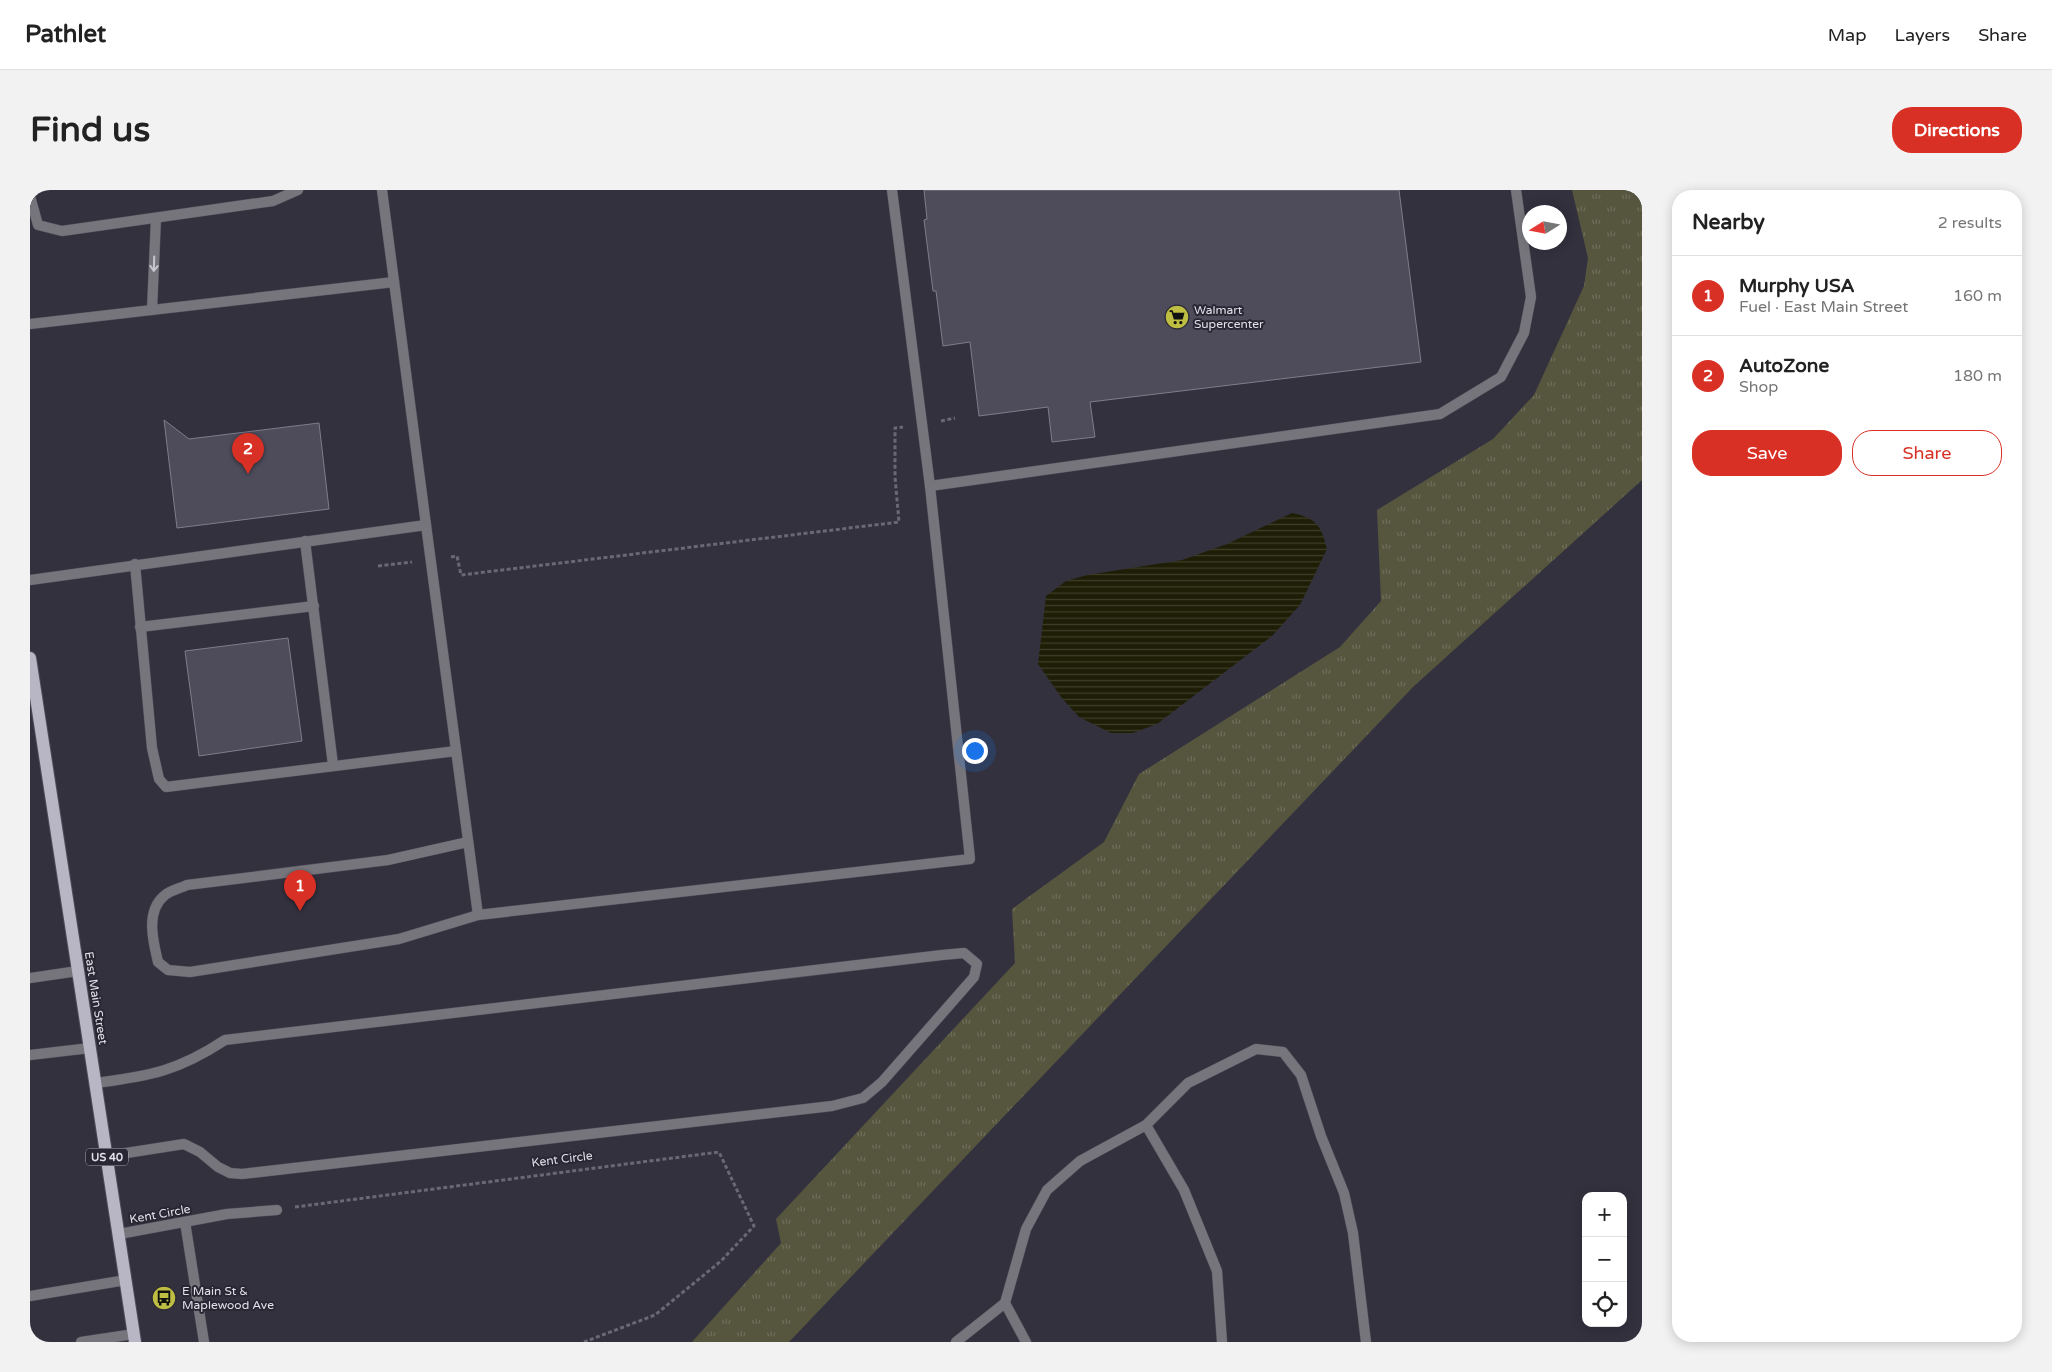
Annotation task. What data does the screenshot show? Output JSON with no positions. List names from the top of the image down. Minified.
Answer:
{"streets":{"main road":["East Main Street","US 40"],"lane":["Kent Circle"]},"crossings":[["East Main Street","Kent Circle"]],"places":{"supermarket":["Walmart Supercenter"],"bus stop":["E Main St & Maplewood Ave"]},"north":"left","page":{"header":"Pathlet","nav":["Map","Layers","Share"],"buttons":["Directions",["Save","Share"]],"title":"Find us","heading":["Nearby","2 results"],"list":[{"mark":"1","name":"Murphy USA","note":"Fuel · East Main Street","value":"160 m"},{"mark":"2","name":"AutoZone","note":"Shop","value":"180 m"}],"pins":["2","1"],"map_buttons":["+","−"]}}
